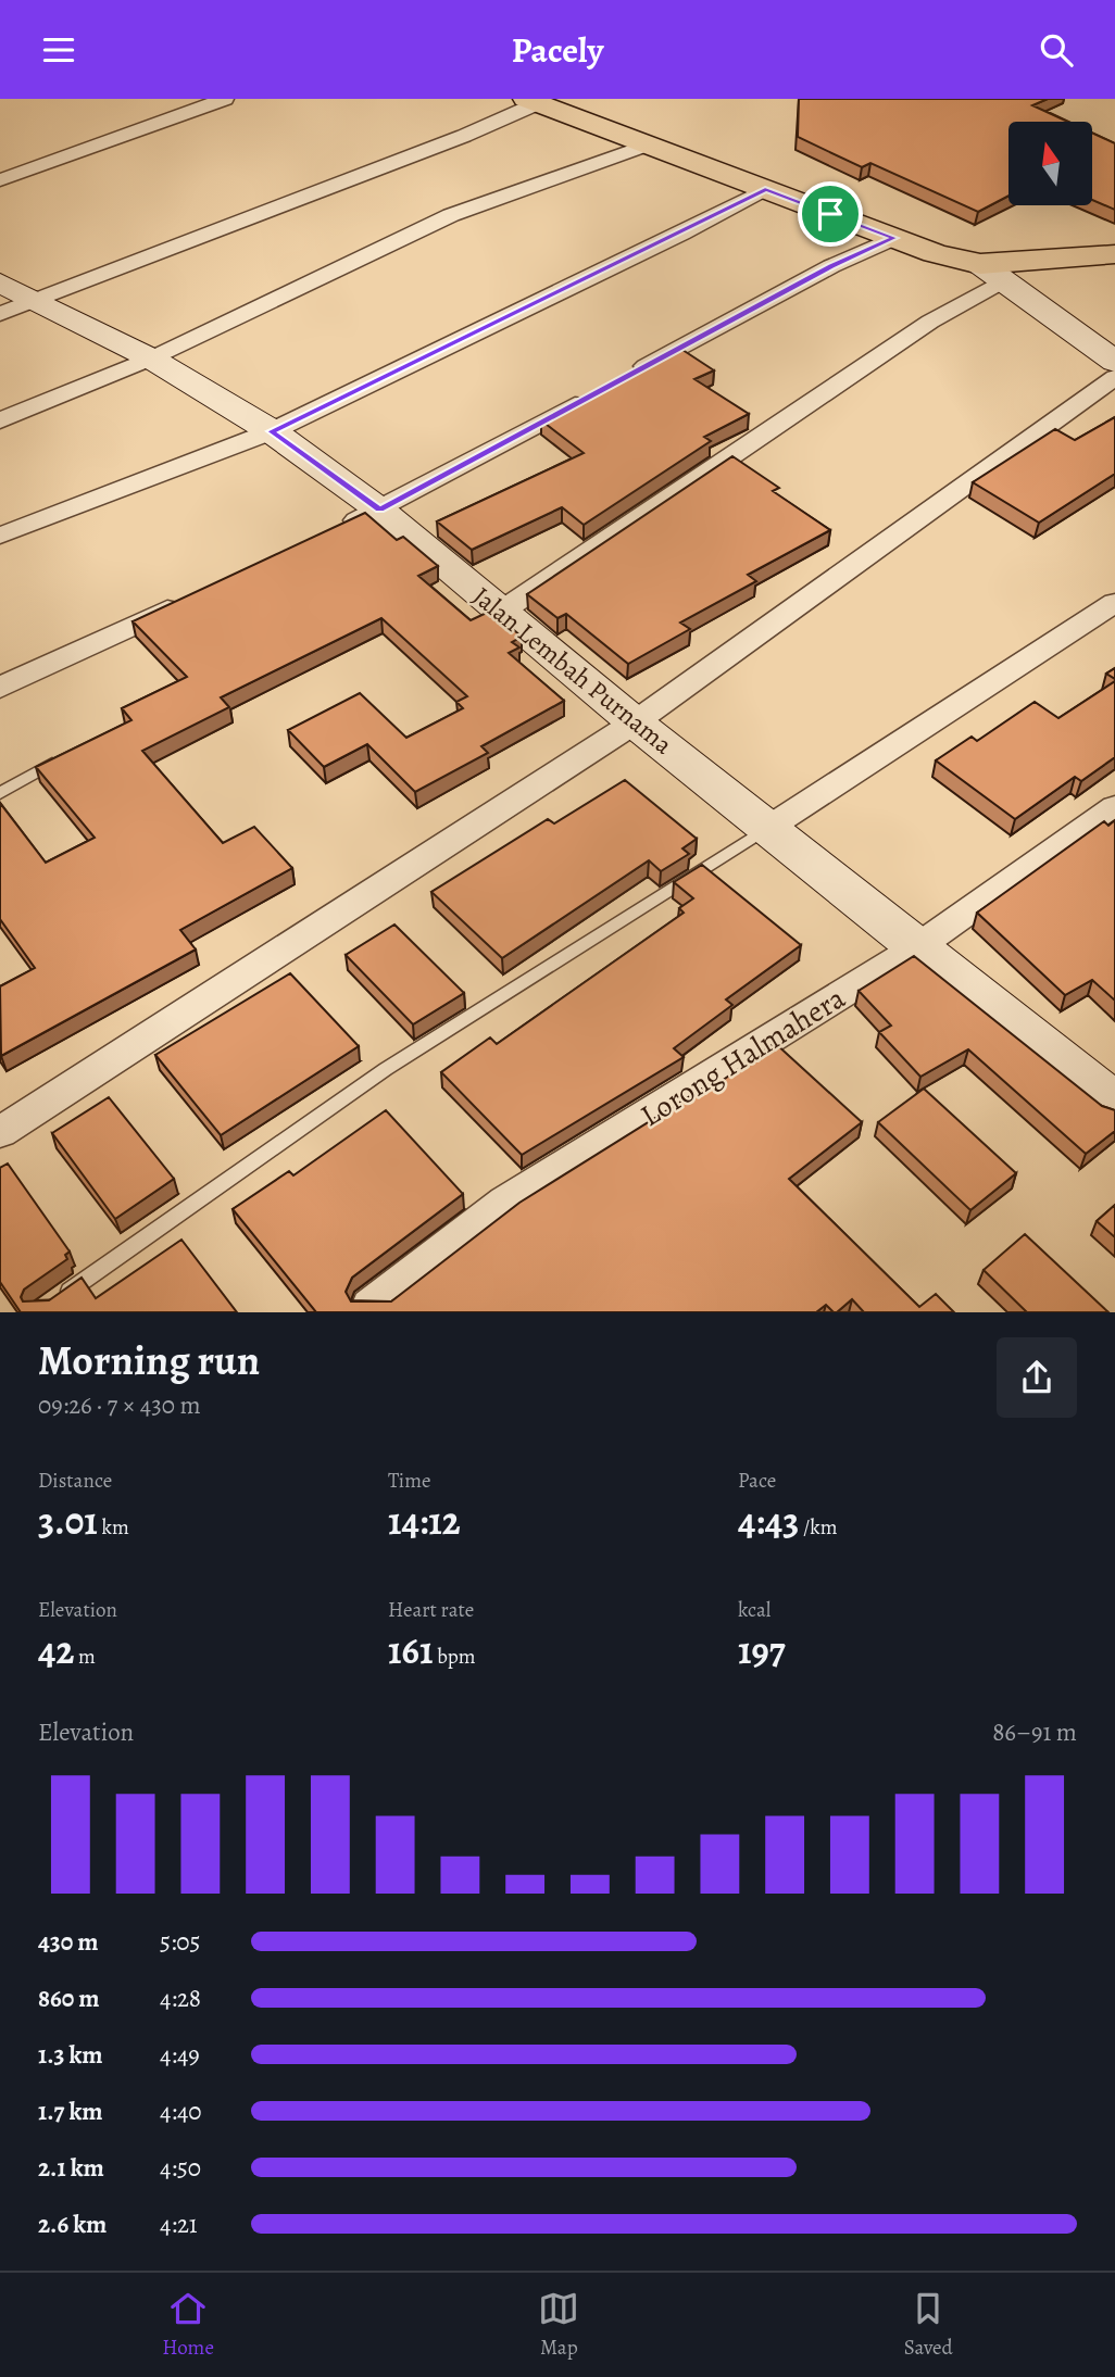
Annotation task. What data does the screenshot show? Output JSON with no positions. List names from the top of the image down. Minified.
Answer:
{"streets":{"street":["Jalan Lembah Purnama","Lorong Halmahera"]},"crossings":[["Jalan Lembah Purnama","Lorong Halmahera"]],"north":"top","page":{"header":"Pacely","heading":["Morning run","09:26 · 7 × 430 m"],"stats":[["Distance","3.01 km"],["Time","14:12"],["Pace","4:43 /km"],["Elevation","42 m"],["Heart rate","161 bpm"],["kcal","197"]],"chart":["Elevation","86–91 m"],"list":[{"name":"430 m","note":"5:05"},{"name":"860 m","note":"4:28"},{"name":"1.3 km","note":"4:49"},{"name":"1.7 km","note":"4:40"},{"name":"2.1 km","note":"4:50"},{"name":"2.6 km","note":"4:21"}],"tabs":["Home","Map","Saved"]}}
